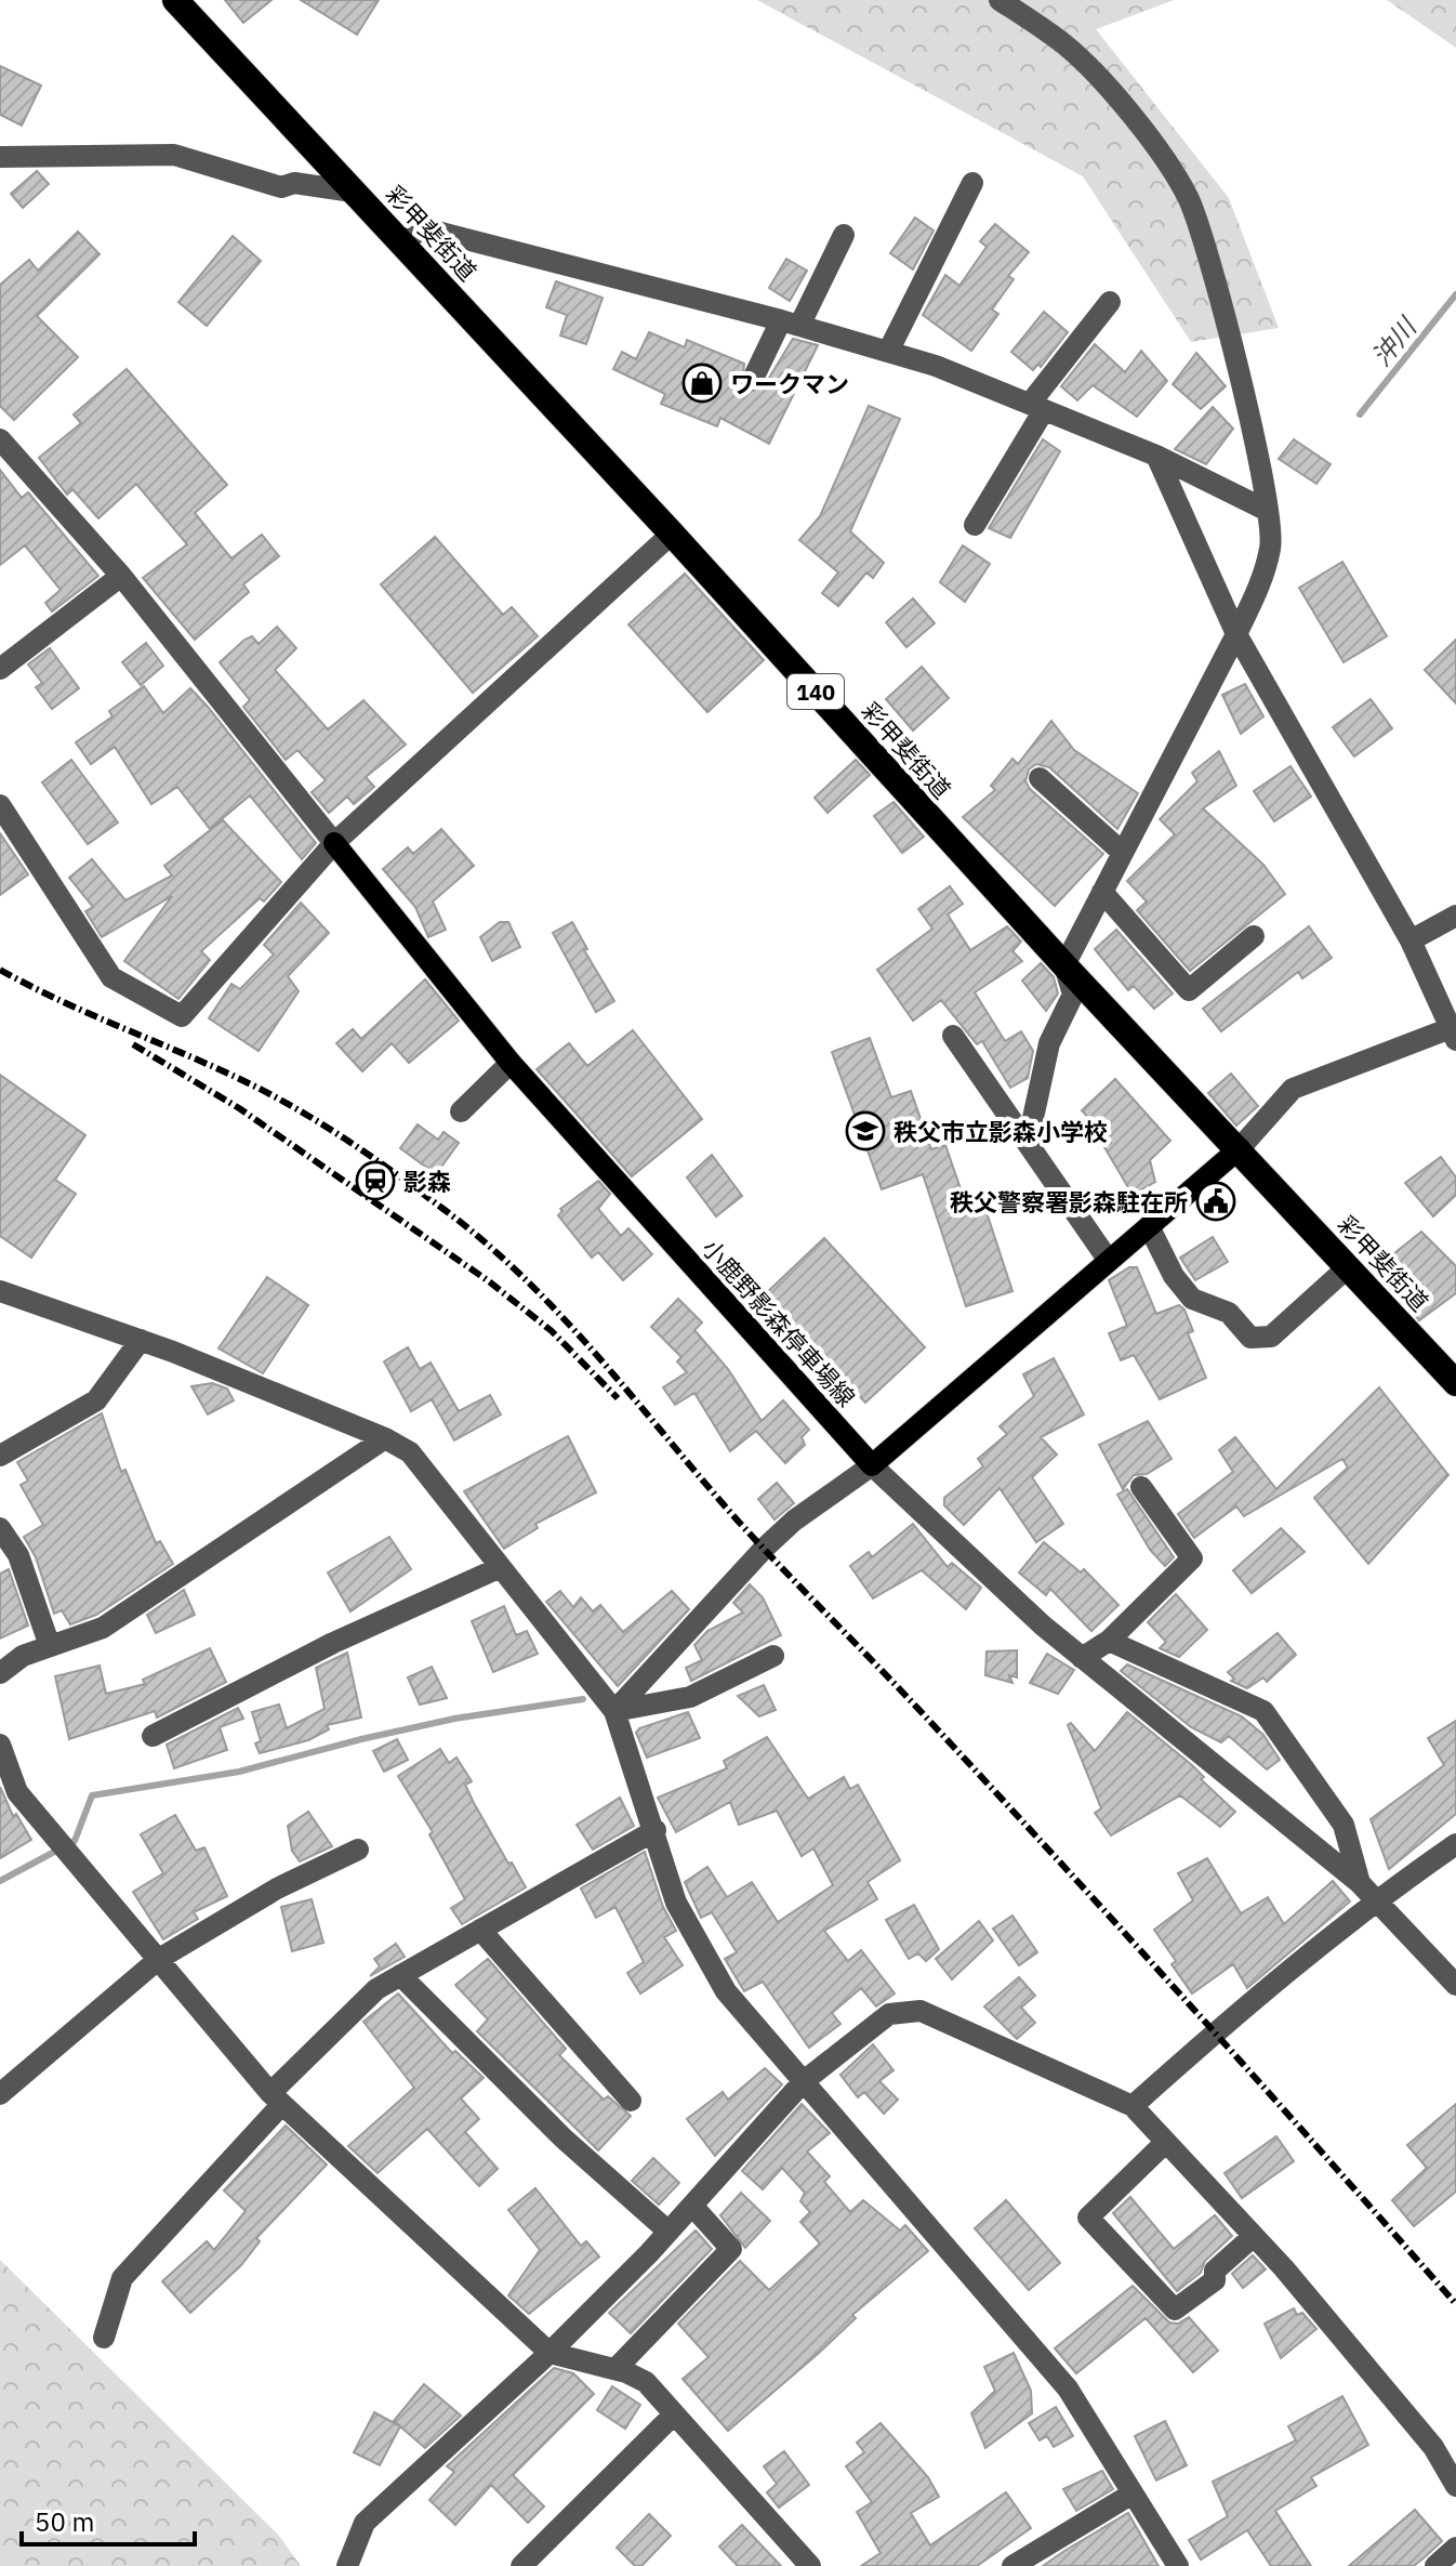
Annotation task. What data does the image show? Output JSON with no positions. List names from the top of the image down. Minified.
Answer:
{"streets":{"highway":["彩甲斐街道","140"],"main road":["小鹿野影森停車場線"]},"water":["沖川"],"places":{"shop":["ワークマン"],"school or university":["秩父市立影森小学校"],"station":["影森"],"public building":["秩父警察署影森駐在所"]},"scale_bar":"50 m"}
